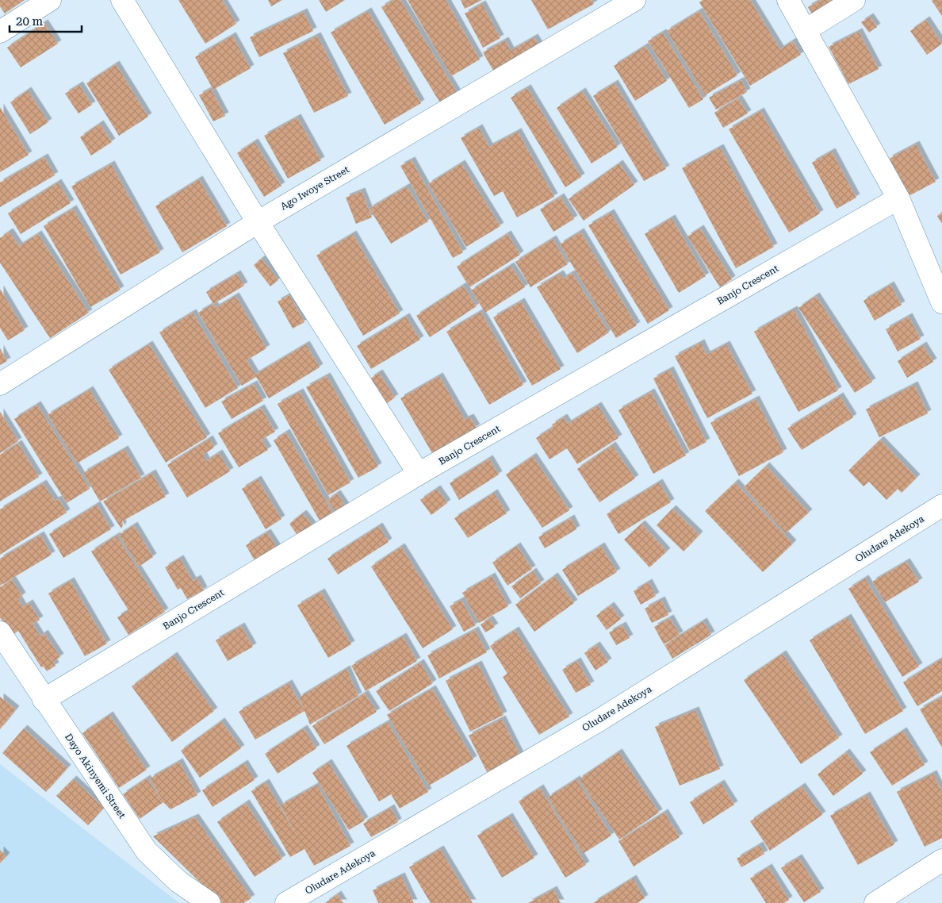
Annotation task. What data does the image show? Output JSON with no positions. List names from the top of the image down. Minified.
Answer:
{"streets":{"street":["Ago Iwoye Street","Banjo Crescent","Oludare Adekoya","Dayo Akinyemi Street"]},"crossings":[["Banjo Crescent","Dayo Akinyemi Street"]],"scale_bar":"20 m"}
